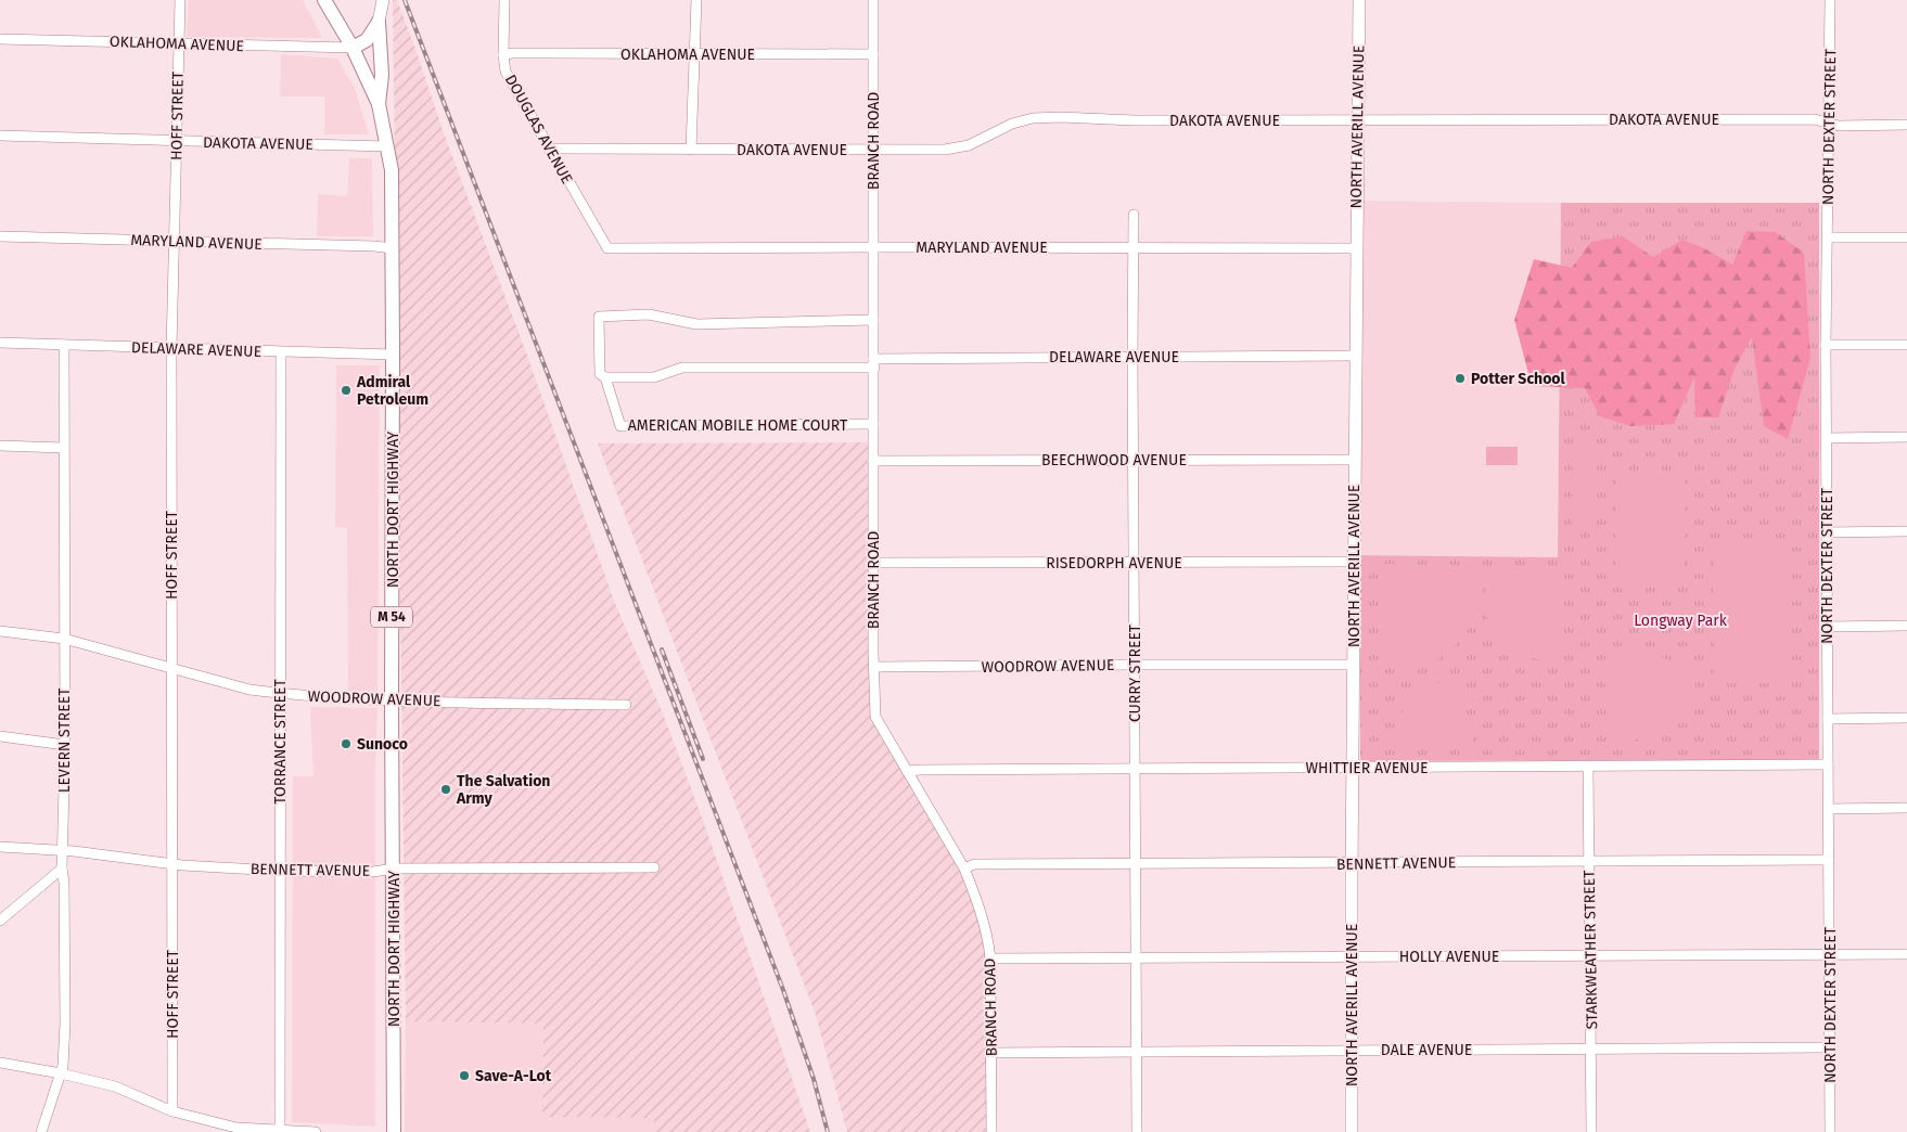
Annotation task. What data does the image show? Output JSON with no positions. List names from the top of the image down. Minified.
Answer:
{"streets":{"main road":["NORTH DORT HIGHWAY","M 54"],"street":["OKLAHOMA AVENUE","HOFF STREET","DAKOTA AVENUE","NORTH AVERILL AVENUE","NORTH DEXTER STREET","DOUGLAS AVENUE","BRANCH ROAD","MARYLAND AVENUE","DELAWARE AVENUE","AMERICAN MOBILE HOME COURT","BEECHWOOD AVENUE","RISEDORPH AVENUE","WOODROW AVENUE","CURRY STREET","LEVERN STREET","TORRANCE STREET","WHITTIER AVENUE","BENNETT AVENUE","STARKWEATHER STREET","HOLLY AVENUE","DALE AVENUE"]},"crossings":[["OKLAHOMA AVENUE","HOFF STREET"],["OKLAHOMA AVENUE","DOUGLAS AVENUE"],["OKLAHOMA AVENUE","BRANCH ROAD"],["OKLAHOMA AVENUE","NORTH DORT HIGHWAY"],["HOFF STREET","DAKOTA AVENUE"],["HOFF STREET","MARYLAND AVENUE"],["HOFF STREET","DELAWARE AVENUE"],["HOFF STREET","WOODROW AVENUE"],["HOFF STREET","BENNETT AVENUE"],["DAKOTA AVENUE","NORTH AVERILL AVENUE"],["DAKOTA AVENUE","NORTH DEXTER STREET"],["DAKOTA AVENUE","DOUGLAS AVENUE"],["DAKOTA AVENUE","BRANCH ROAD"],["DAKOTA AVENUE","NORTH DORT HIGHWAY"],["NORTH AVERILL AVENUE","MARYLAND AVENUE"],["NORTH AVERILL AVENUE","DELAWARE AVENUE"],["NORTH AVERILL AVENUE","BEECHWOOD AVENUE"],["NORTH AVERILL AVENUE","RISEDORPH AVENUE"],["NORTH AVERILL AVENUE","WOODROW AVENUE"],["NORTH AVERILL AVENUE","WHITTIER AVENUE"],["NORTH AVERILL AVENUE","BENNETT AVENUE"],["NORTH AVERILL AVENUE","HOLLY AVENUE"],["NORTH AVERILL AVENUE","DALE AVENUE"],["NORTH DEXTER STREET","WHITTIER AVENUE"],["NORTH DEXTER STREET","BENNETT AVENUE"],["NORTH DEXTER STREET","HOLLY AVENUE"],["NORTH DEXTER STREET","DALE AVENUE"],["DOUGLAS AVENUE","MARYLAND AVENUE"],["BRANCH ROAD","MARYLAND AVENUE"],["BRANCH ROAD","DELAWARE AVENUE"],["BRANCH ROAD","AMERICAN MOBILE HOME COURT"],["BRANCH ROAD","BEECHWOOD AVENUE"],["BRANCH ROAD","RISEDORPH AVENUE"],["BRANCH ROAD","WOODROW AVENUE"],["BRANCH ROAD","WHITTIER AVENUE"],["BRANCH ROAD","BENNETT AVENUE"],["BRANCH ROAD","HOLLY AVENUE"],["BRANCH ROAD","DALE AVENUE"],["MARYLAND AVENUE","NORTH DORT HIGHWAY"],["MARYLAND AVENUE","CURRY STREET"],["DELAWARE AVENUE","NORTH DORT HIGHWAY"],["DELAWARE AVENUE","CURRY STREET"],["DELAWARE AVENUE","LEVERN STREET"],["DELAWARE AVENUE","TORRANCE STREET"],["BEECHWOOD AVENUE","CURRY STREET"],["NORTH DORT HIGHWAY","WOODROW AVENUE"],["NORTH DORT HIGHWAY","BENNETT AVENUE"],["RISEDORPH AVENUE","CURRY STREET"],["WOODROW AVENUE","CURRY STREET"],["WOODROW AVENUE","LEVERN STREET"],["WOODROW AVENUE","TORRANCE STREET"],["CURRY STREET","WHITTIER AVENUE"],["CURRY STREET","BENNETT AVENUE"],["CURRY STREET","HOLLY AVENUE"],["CURRY STREET","DALE AVENUE"],["LEVERN STREET","BENNETT AVENUE"],["TORRANCE STREET","BENNETT AVENUE"],["WHITTIER AVENUE","STARKWEATHER STREET"],["BENNETT AVENUE","STARKWEATHER STREET"],["STARKWEATHER STREET","HOLLY AVENUE"],["STARKWEATHER STREET","DALE AVENUE"]],"parks":["Longway Park"],"places":["Potter School","Admiral Petroleum","Sunoco","The Salvation Army","Save-A-Lot"]}
